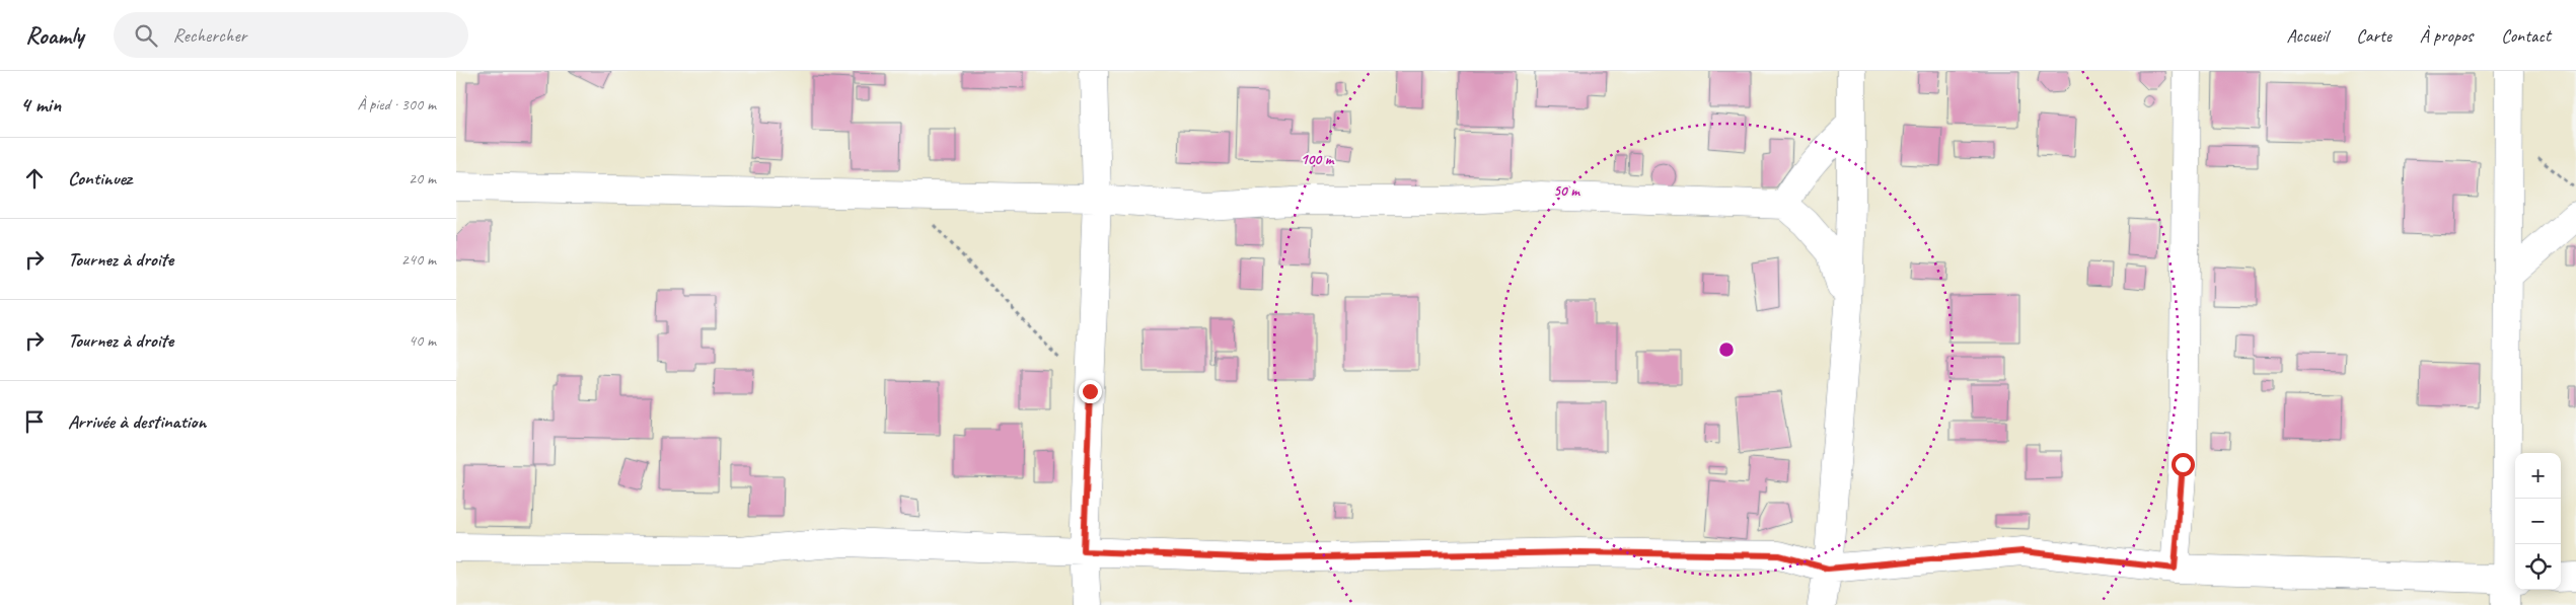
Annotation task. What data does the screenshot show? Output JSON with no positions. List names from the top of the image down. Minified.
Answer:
{"page":{"header":"Roamly","search":"Rechercher","nav":["Accueil","Carte","À propos","Contact"],"heading":["4 min","À pied · 300 m"],"list":[["Continuez","20 m"],["Tournez à droite","240 m"],["Tournez à droite","40 m"],"Arrivée à destination"],"map_buttons":["+","−"]},"rings":["100 m","50 m"]}
